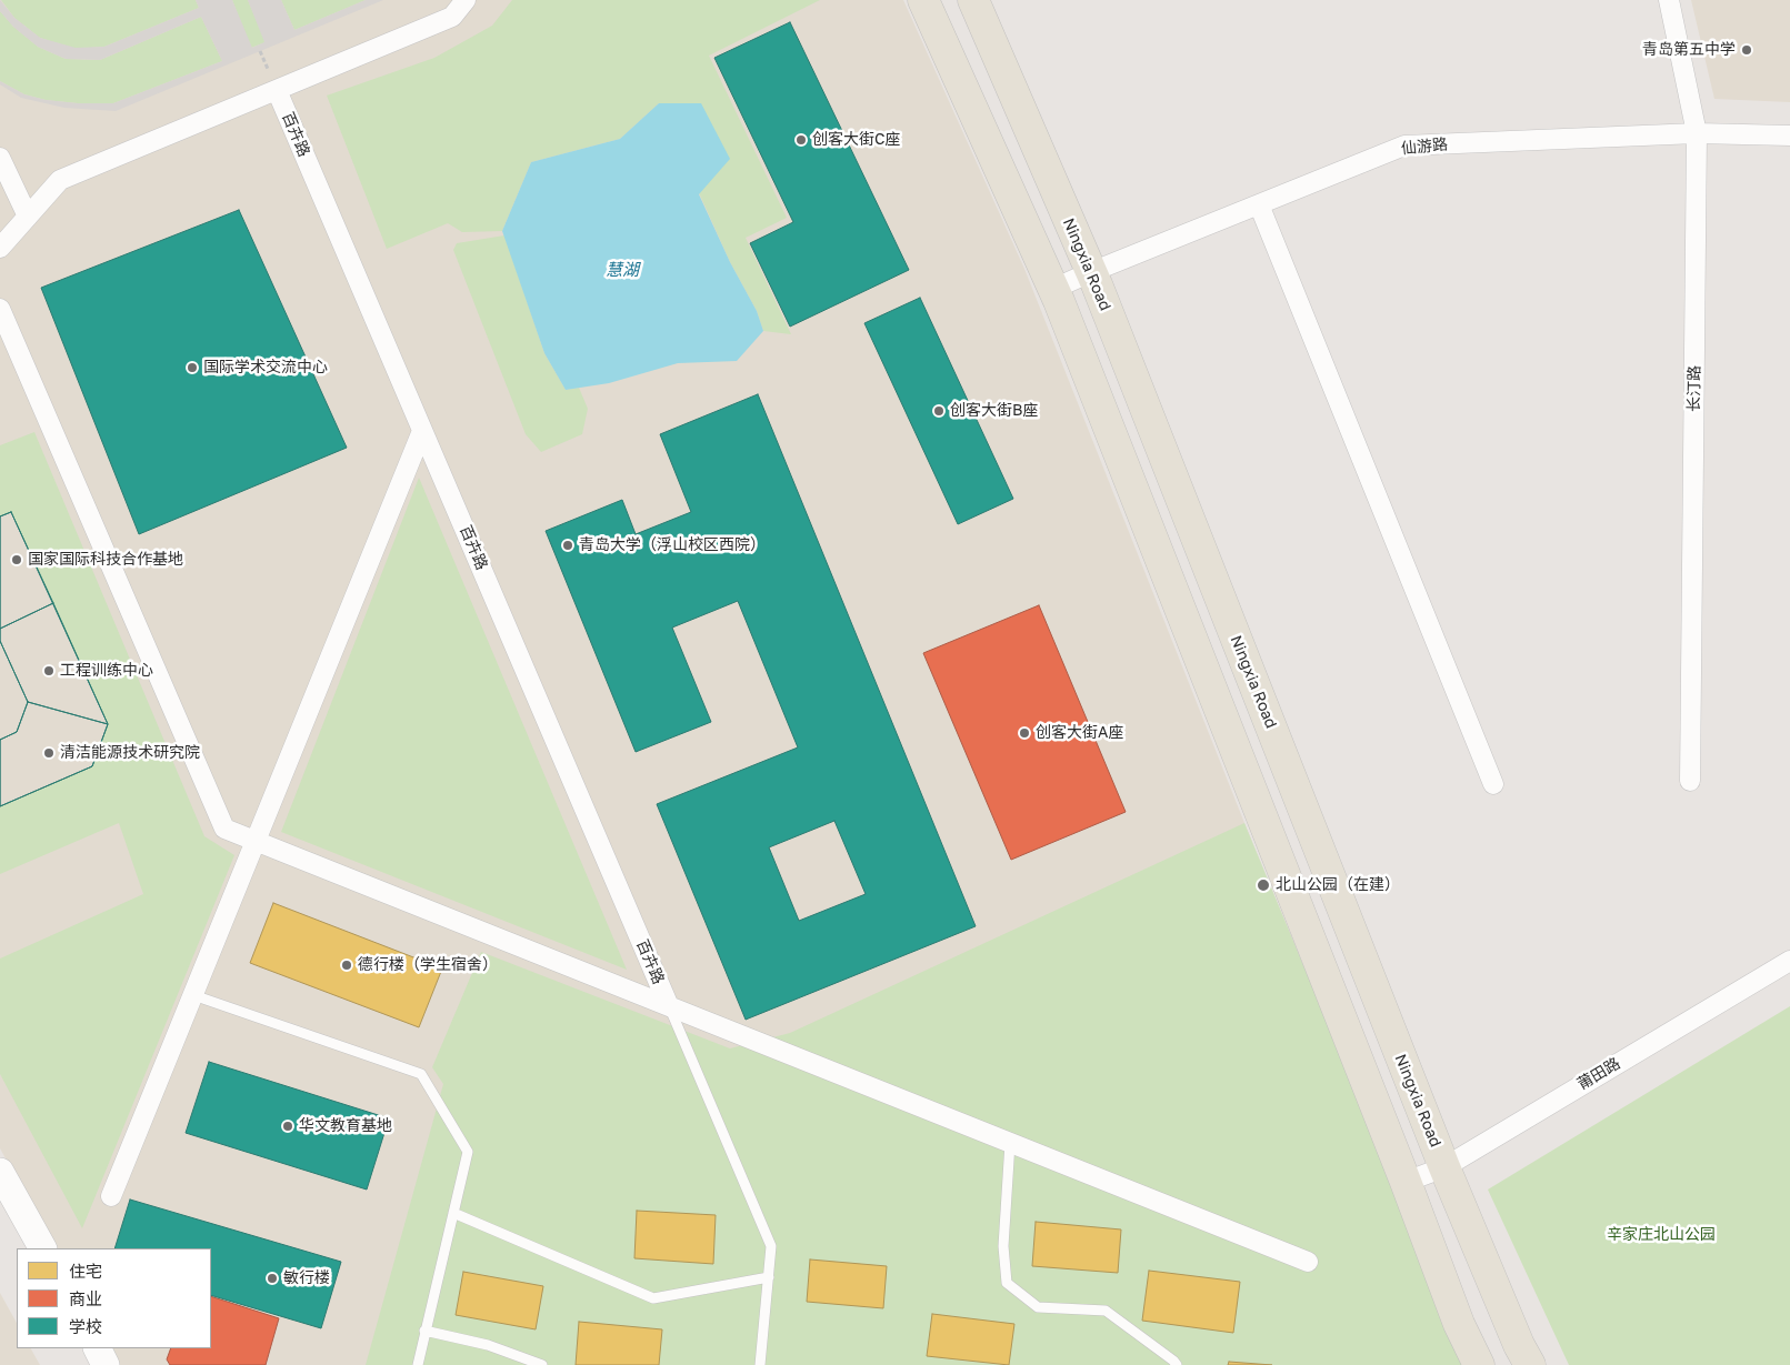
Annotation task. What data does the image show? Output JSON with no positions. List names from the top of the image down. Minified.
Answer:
{"streets":{"main road":["Ningxia Road"],"street":["百卉路","仙游路","长汀路","莆田路"]},"crossings":[["仙游路","Ningxia Road"],["仙游路","长汀路"],["Ningxia Road","莆田路"]],"water":["慧湖"],"parks":["辛家庄北山公园"],"places":["青岛第五中学","创客大街C座","国际学术交流中心","创客大街B座","青岛大学（浮山校区西院）","国家国际科技合作基地","工程训练中心","创客大街A座","清洁能源技术研究院","北山公园（在建）","德行楼（学生宿舍）","华文教育基地","敏行楼"],"legend":["住宅","商业","学校"]}
